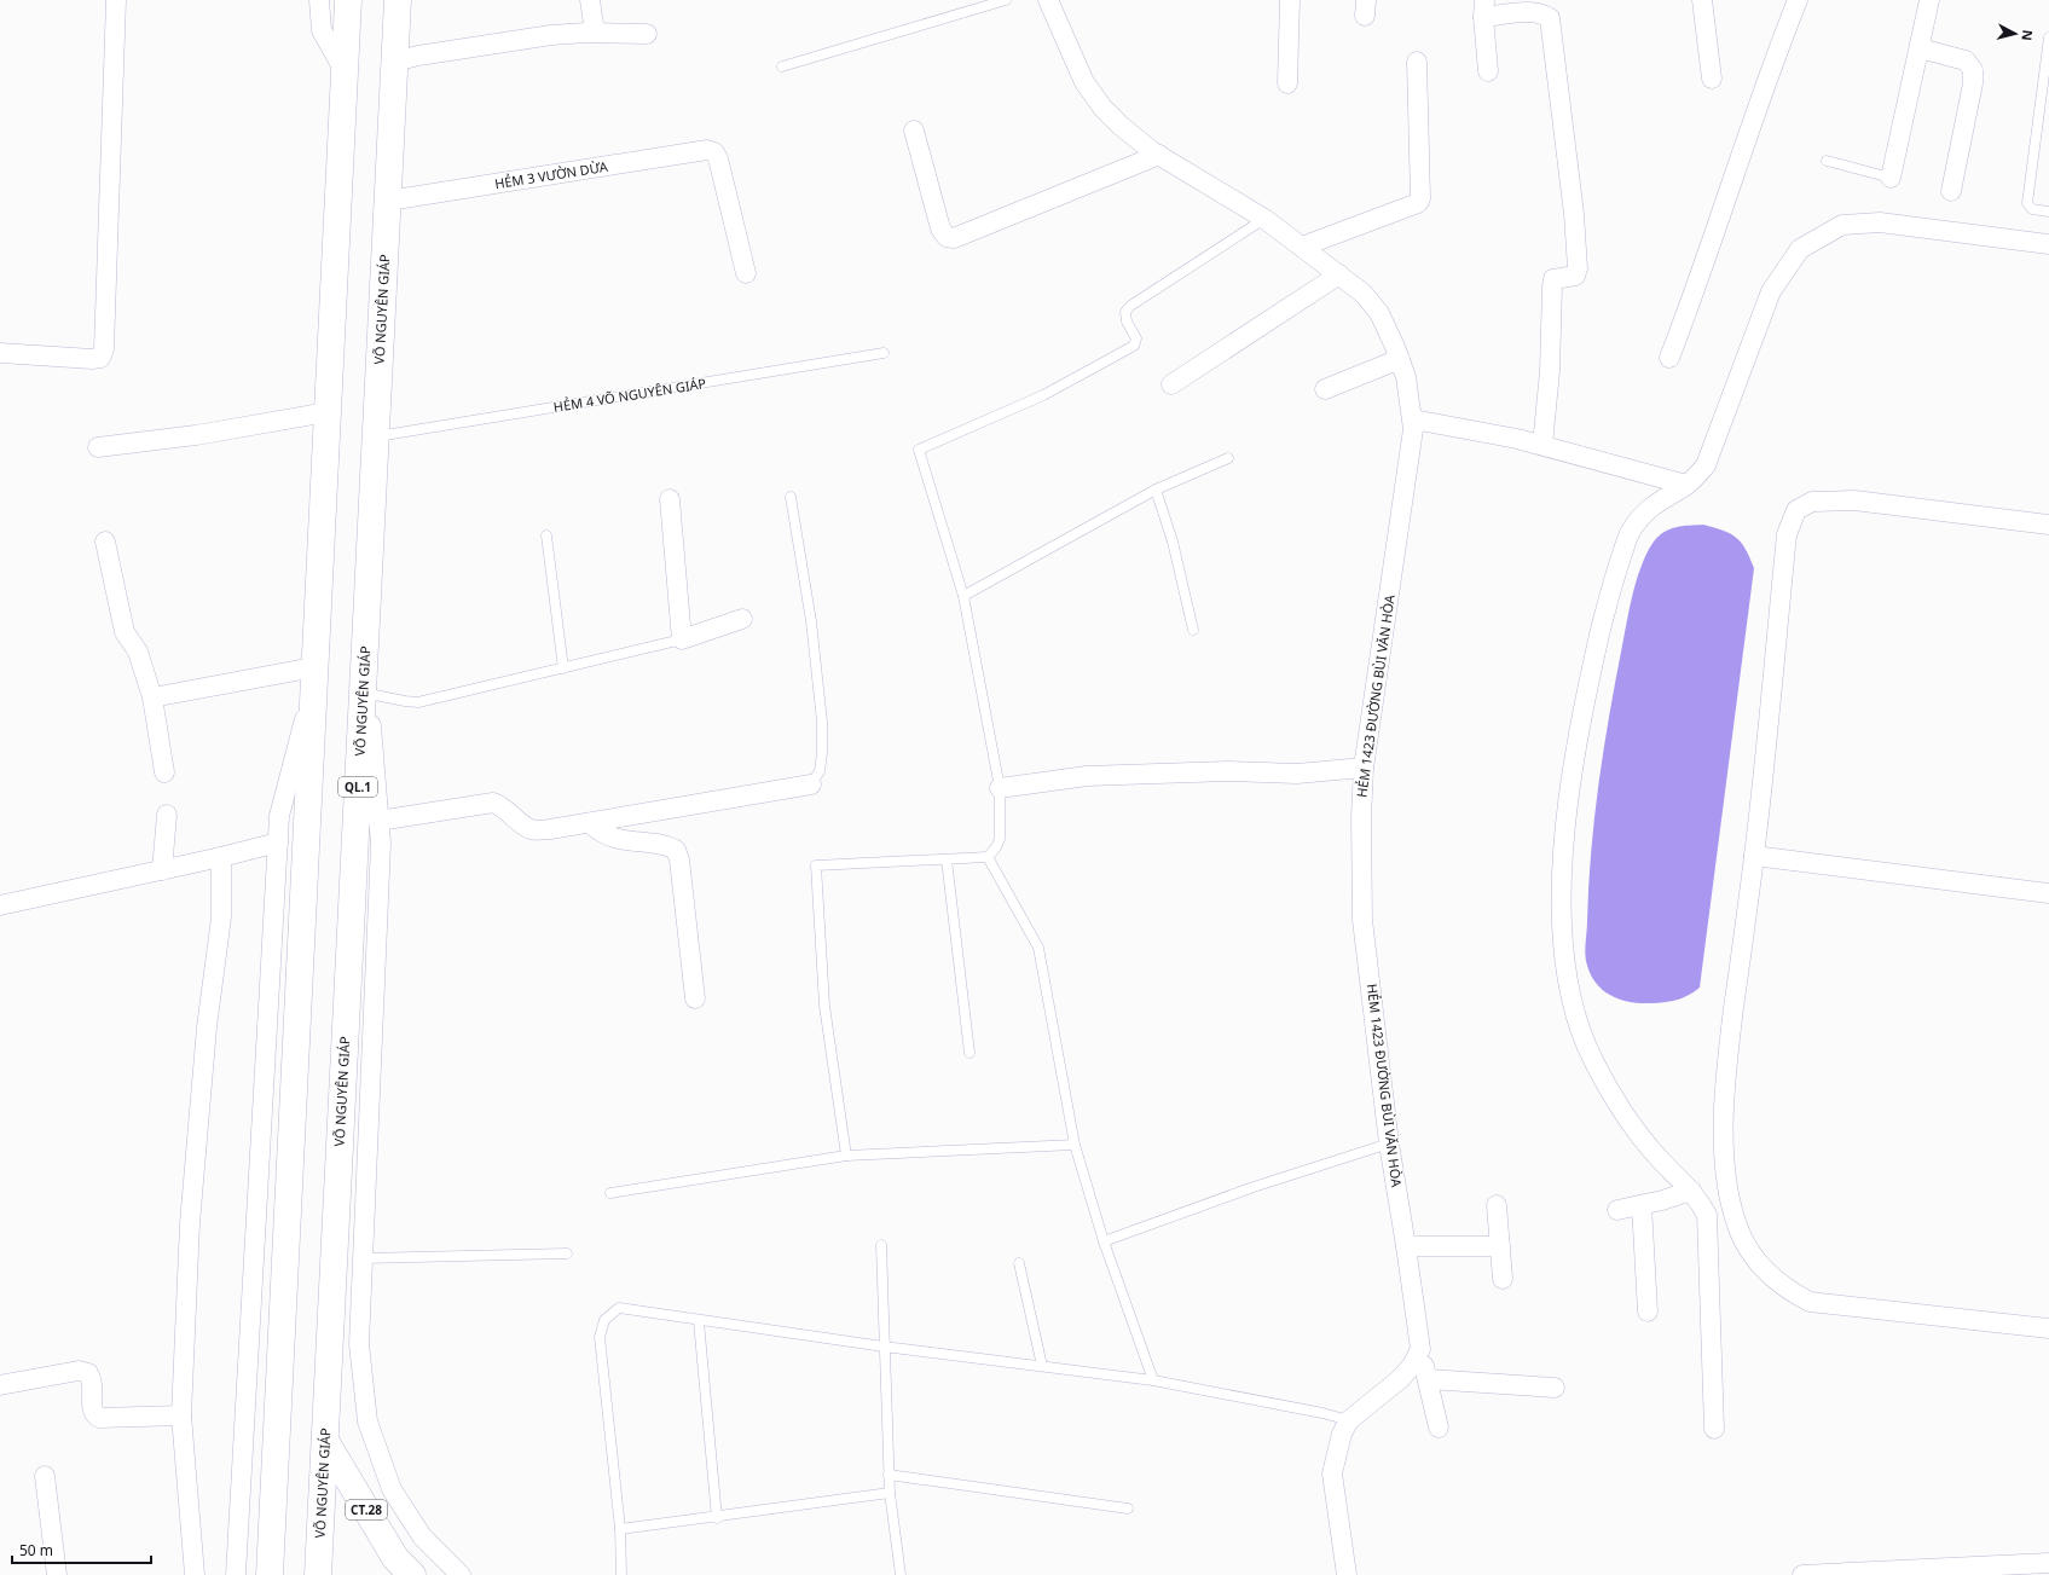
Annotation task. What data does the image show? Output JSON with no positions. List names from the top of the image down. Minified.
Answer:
{"streets":{"highway":["VÕ NGUYÊN GIÁP","QL.1","CT.28"],"street":["HẺM 3 VƯỜN DỪA","HẺM 1423 ĐƯỜNG BÙI VĂN HÒA"],"lane":["HẺM 4 VÕ NGUYÊN GIÁP"]},"crossings":[["HẺM 3 VƯỜN DỪA","VÕ NGUYÊN GIÁP"],["VÕ NGUYÊN GIÁP","HẺM 4 VÕ NGUYÊN GIÁP"],["VÕ NGUYÊN GIÁP","CT.28"]],"scale_bar":"50 m","north":"right"}
